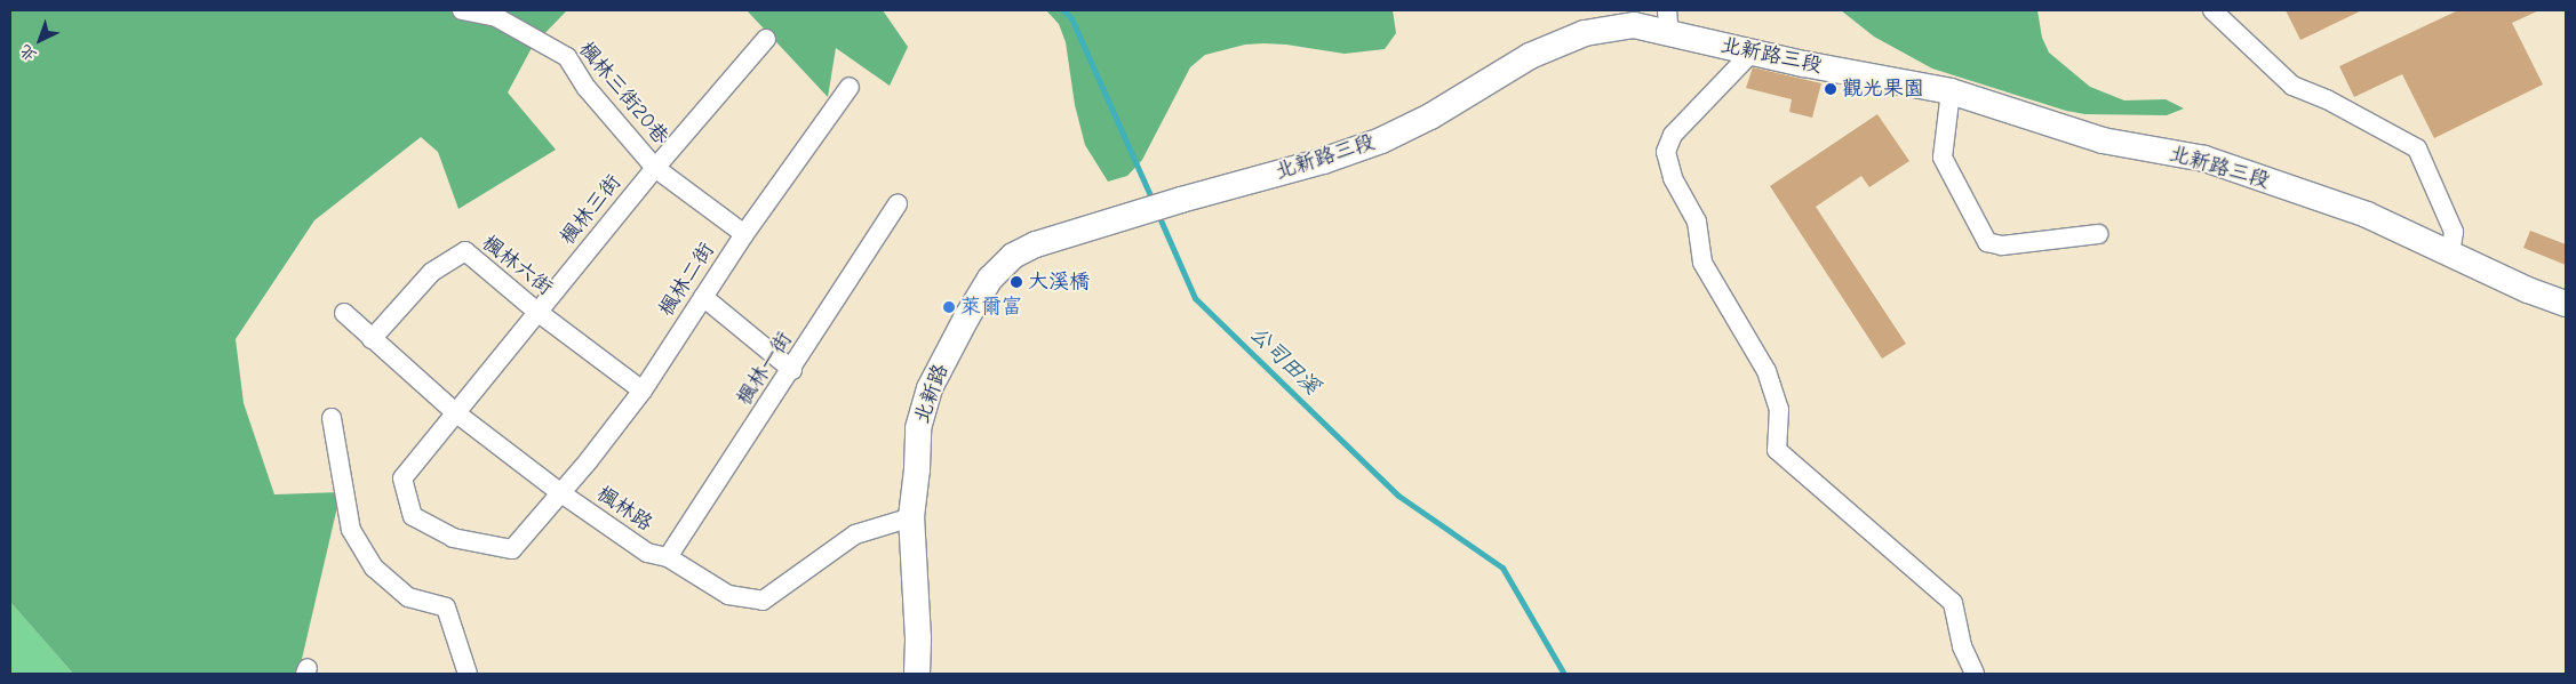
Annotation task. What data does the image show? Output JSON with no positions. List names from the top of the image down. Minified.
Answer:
{"streets":{"main road":["北新路三段","北新路"],"street":["楓林三街20巷","楓林三街","楓林六街","楓林二街","楓林一街","楓林路"]},"crossings":[["北新路三段","北新路"],["楓林三街20巷","楓林三街"],["楓林三街20巷","楓林二街"],["楓林三街","楓林六街"],["楓林三街","楓林二街"],["楓林三街","楓林路"],["楓林六街","楓林二街"],["楓林六街","楓林路"],["楓林二街","楓林路"],["楓林一街","楓林路"],["北新路","楓林路"]],"water":["公司田溪"],"places":["觀光果園","大溪橋","萊爾富"],"north":"bottom left"}
